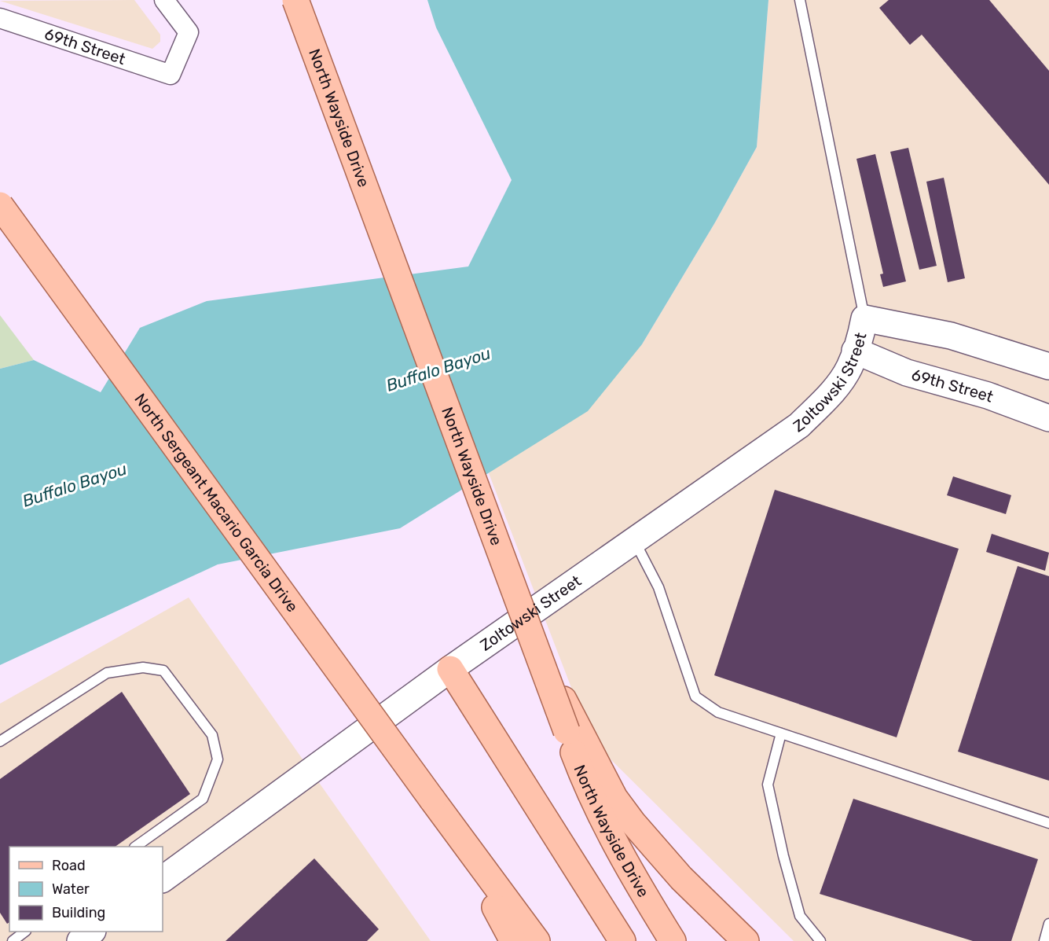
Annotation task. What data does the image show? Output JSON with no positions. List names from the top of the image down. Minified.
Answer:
{"streets":{"main road":["North Wayside Drive","North Sergeant Macario Garcia Drive"],"street":["69th Street","Zoltowski Street"]},"crossings":[["69th Street","Zoltowski Street"]],"water":["Buffalo Bayou"],"legend":["Road","Water","Building"]}
